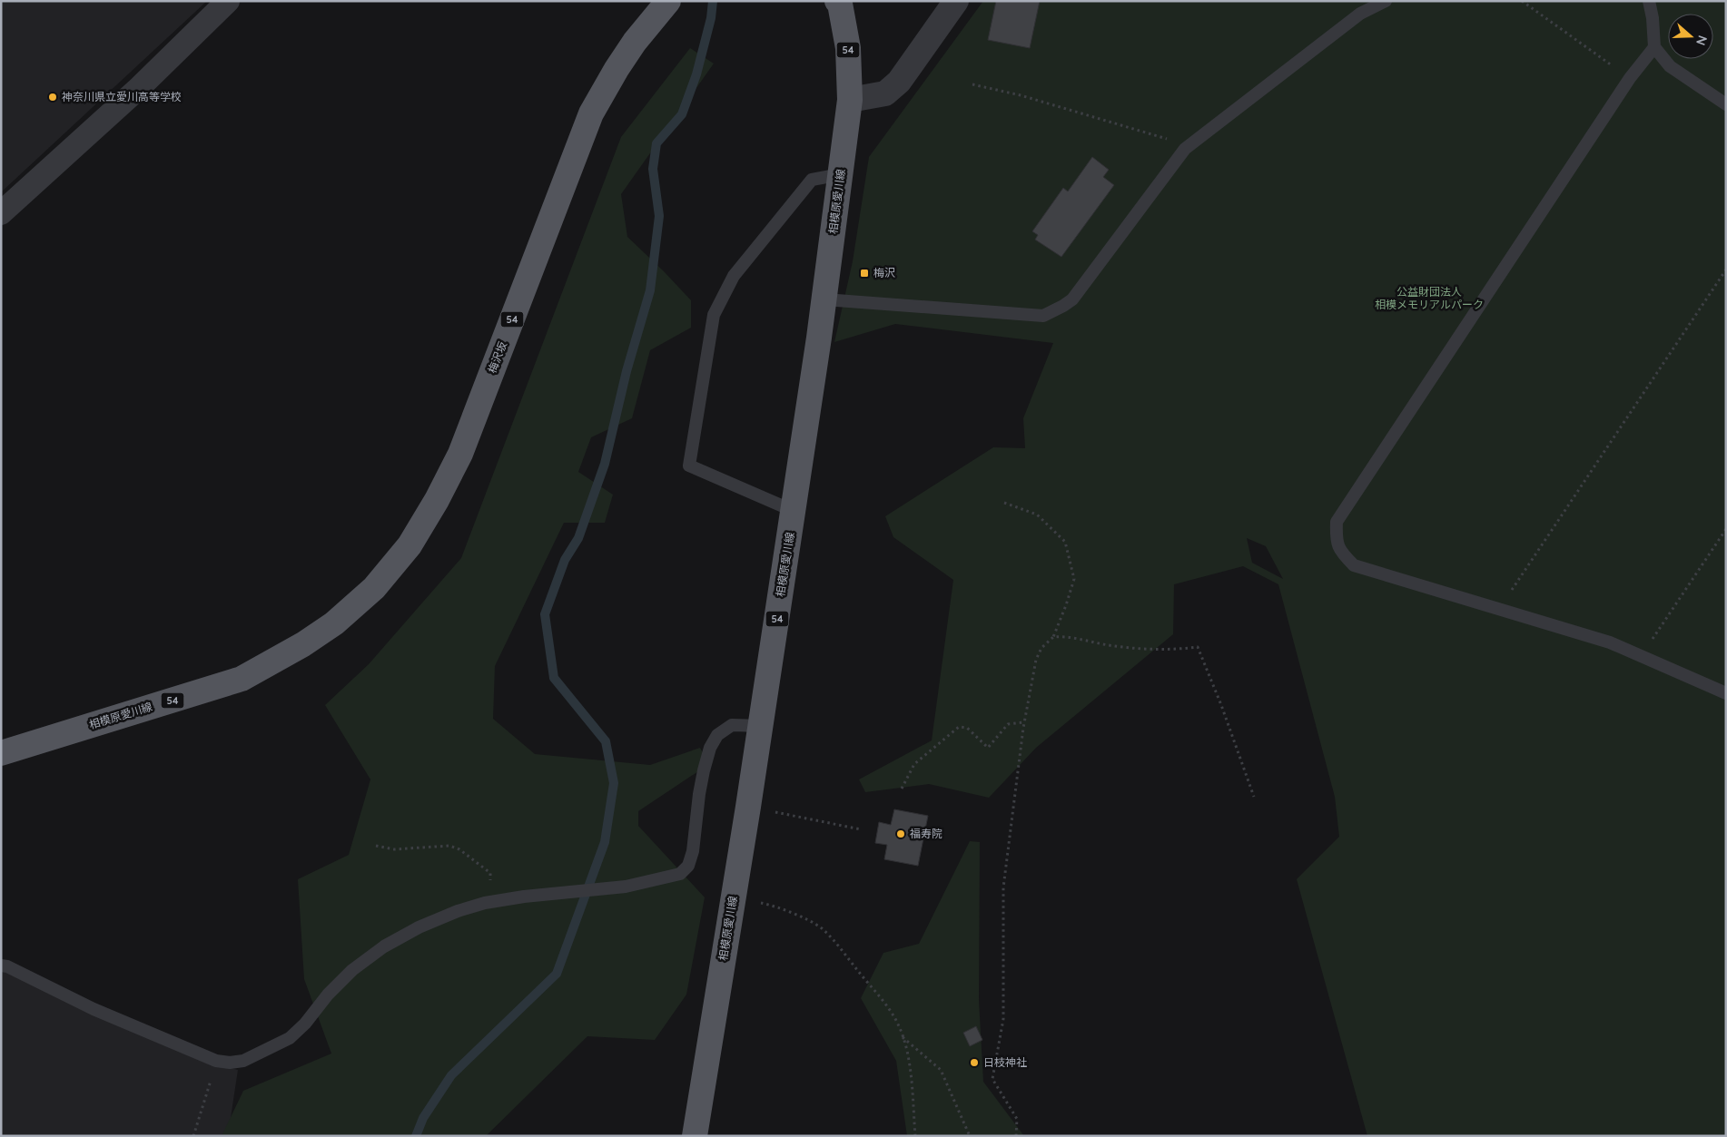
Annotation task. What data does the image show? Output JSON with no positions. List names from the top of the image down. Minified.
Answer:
{"streets":{"main road":["54","相模原愛川線","梅沢坂"]},"crossings":[["54","相模原愛川線"],["相模原愛川線","梅沢坂"]],"parks":["公益財団法人 相模メモリアルパーク"],"places":{"other":["神奈川県立愛川高等学校","福寿院","日枝神社"],"transit":["梅沢"]},"north":"right"}
